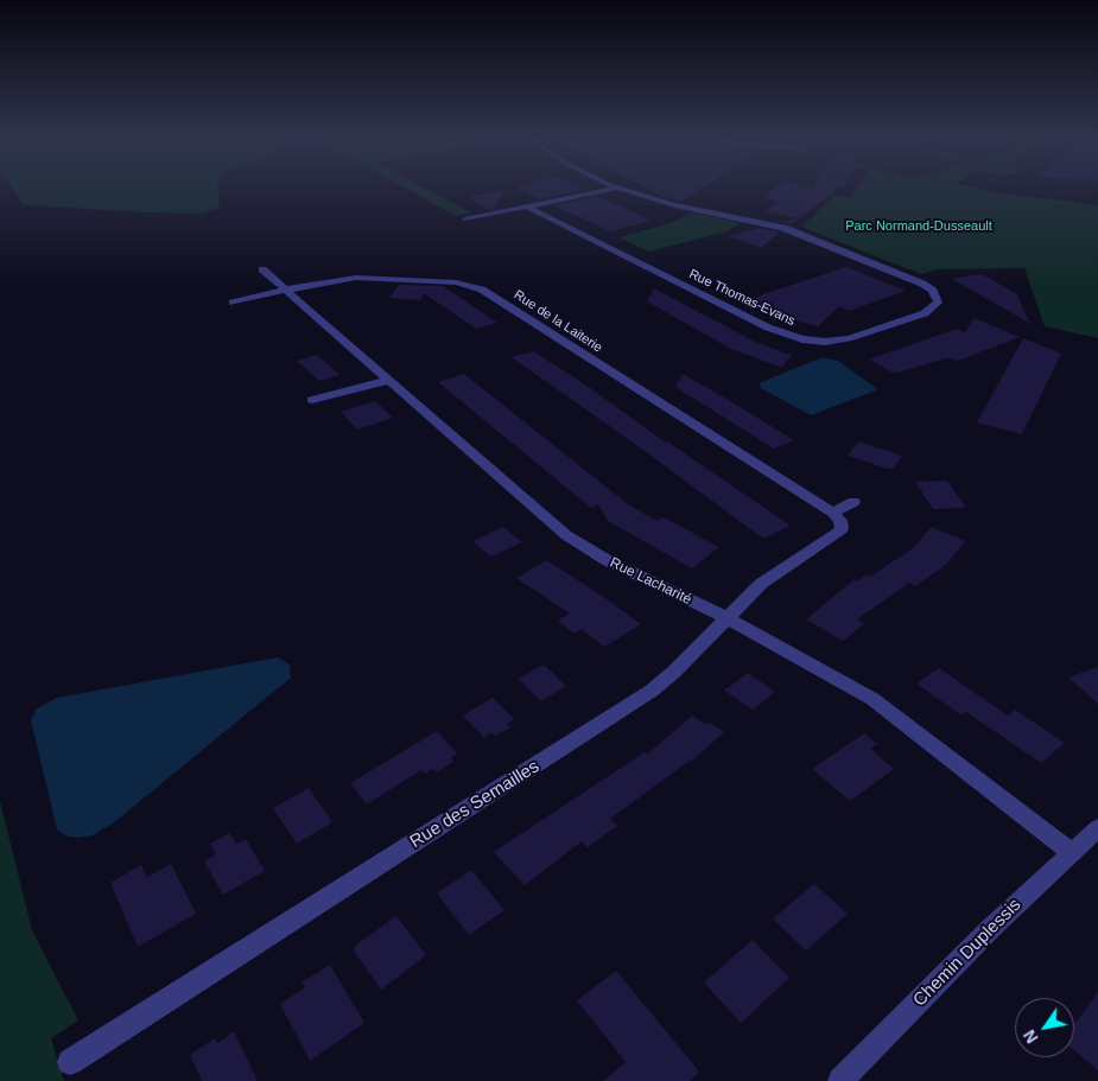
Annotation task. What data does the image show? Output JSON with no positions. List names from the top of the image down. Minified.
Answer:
{"streets":{"street":["Rue Thomas-Evans","Rue de la Laiterie","Rue Lacharité","Rue des Semailles","Chemin Duplessis"]},"crossings":[["Rue de la Laiterie","Rue Lacharité"],["Rue de la Laiterie","Rue des Semailles"],["Rue Lacharité","Rue des Semailles"],["Rue Lacharité","Chemin Duplessis"]],"parks":["Parc Normand-Dusseault"],"north":"bottom left"}
